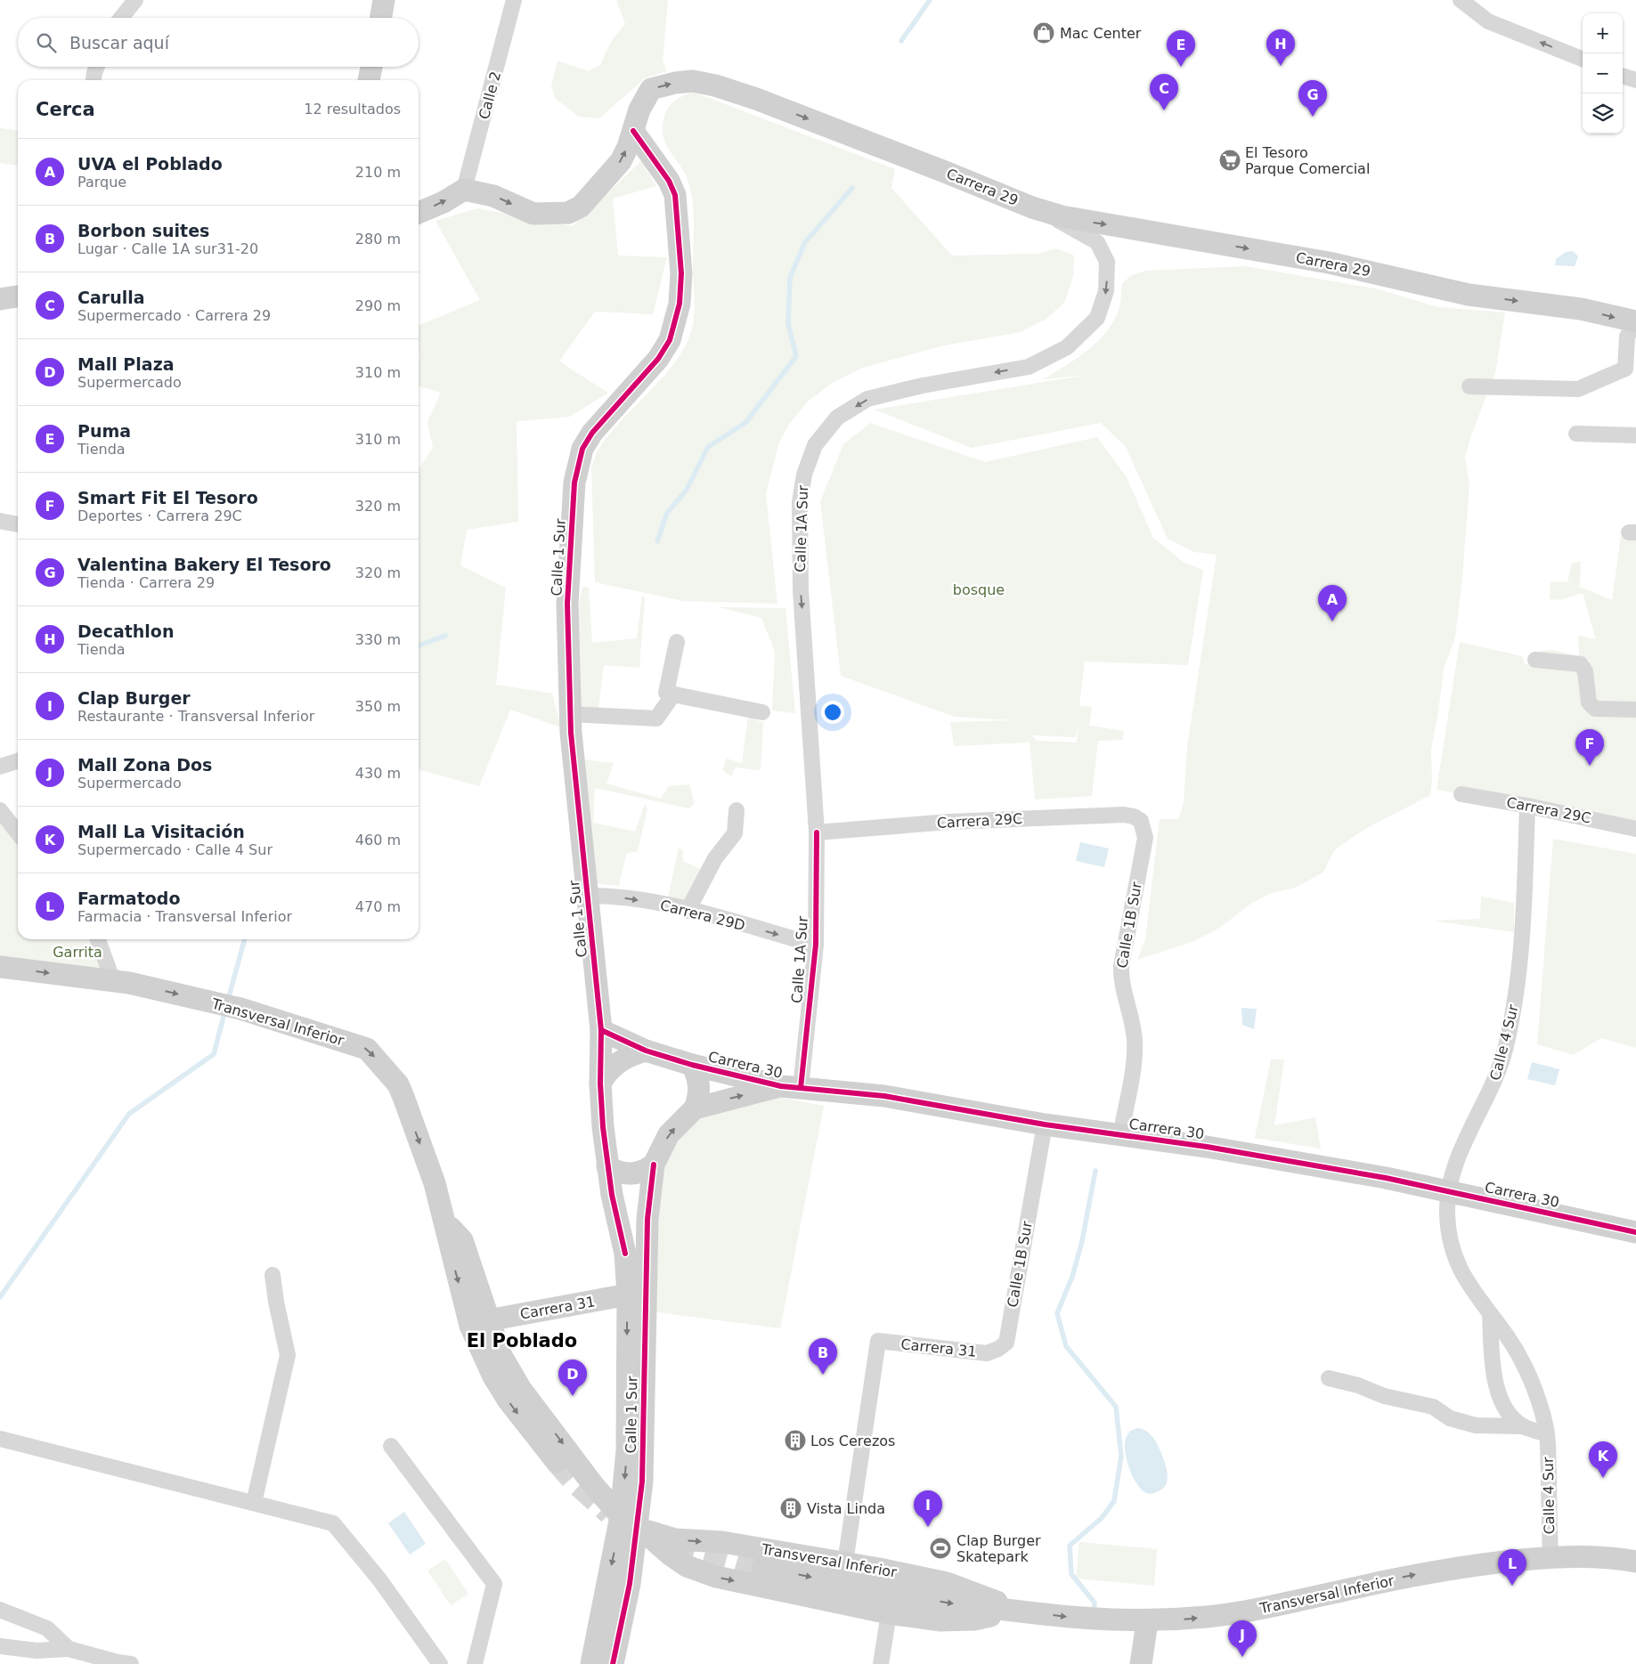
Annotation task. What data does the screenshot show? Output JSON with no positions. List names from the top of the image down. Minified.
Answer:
{"streets":{"street":["Calle 2","Carrera 29","Calle 1A Sur","Calle 1 Sur","Carrera 29C","Carrera 29D","Calle 1B Sur","Transversal Inferior","Calle 4 Sur","Carrera 30","Carrera 31"]},"crossings":[["Calle 2","Carrera 29"],["Carrera 29","Calle 1A Sur"],["Carrera 29","Calle 1 Sur"],["Calle 1A Sur","Carrera 29C"],["Calle 1A Sur","Carrera 29D"],["Calle 1A Sur","Carrera 30"],["Calle 1 Sur","Carrera 29D"],["Calle 1 Sur","Transversal Inferior"],["Calle 1 Sur","Carrera 30"],["Calle 1 Sur","Carrera 31"],["Carrera 29C","Calle 1B Sur"],["Carrera 29C","Calle 4 Sur"],["Calle 1B Sur","Carrera 30"],["Calle 1B Sur","Carrera 31"],["Transversal Inferior","Calle 4 Sur"],["Transversal Inferior","Carrera 31"],["Calle 4 Sur","Carrera 30"]],"one_way":["Carrera 29","Carrera 29D","Transversal Inferior"],"districts":["El Poblado"],"parks":["bosque","Garrita"],"places":{"shop":["Mac Center"],"supermarket":["El Tesoro Parque Comercial"],"building":["Los Cerezos","Vista Linda"],"sports":["Clap Burger Skatepark"]},"page":{"map_buttons":["+","−"],"search":"Buscar aquí","pins":["H","E","C","G","A","F","B","D","K","I","L","J"],"heading":["Cerca","12 resultados"],"list":[{"mark":"A","name":"UVA el Poblado","note":"Parque","value":"210 m"},{"mark":"B","name":"Borbon suites","note":"Lugar · Calle 1A sur31-20","value":"280 m"},{"mark":"C","name":"Carulla","note":"Supermercado · Carrera 29","value":"290 m"},{"mark":"D","name":"Mall Plaza","note":"Supermercado","value":"310 m"},{"mark":"E","name":"Puma","note":"Tienda","value":"310 m"},{"mark":"F","name":"Smart Fit El Tesoro","note":"Deportes · Carrera 29C","value":"320 m"},{"mark":"G","name":"Valentina Bakery El Tesoro","note":"Tienda · Carrera 29","value":"320 m"},{"mark":"H","name":"Decathlon","note":"Tienda","value":"330 m"},{"mark":"I","name":"Clap Burger","note":"Restaurante · Transversal Inferior","value":"350 m"},{"mark":"J","name":"Mall Zona Dos","note":"Supermercado","value":"430 m"},{"mark":"K","name":"Mall La Visitación","note":"Supermercado · Calle 4 Sur","value":"460 m"},{"mark":"L","name":"Farmatodo","note":"Farmacia · Transversal Inferior","value":"470 m"}]}}
